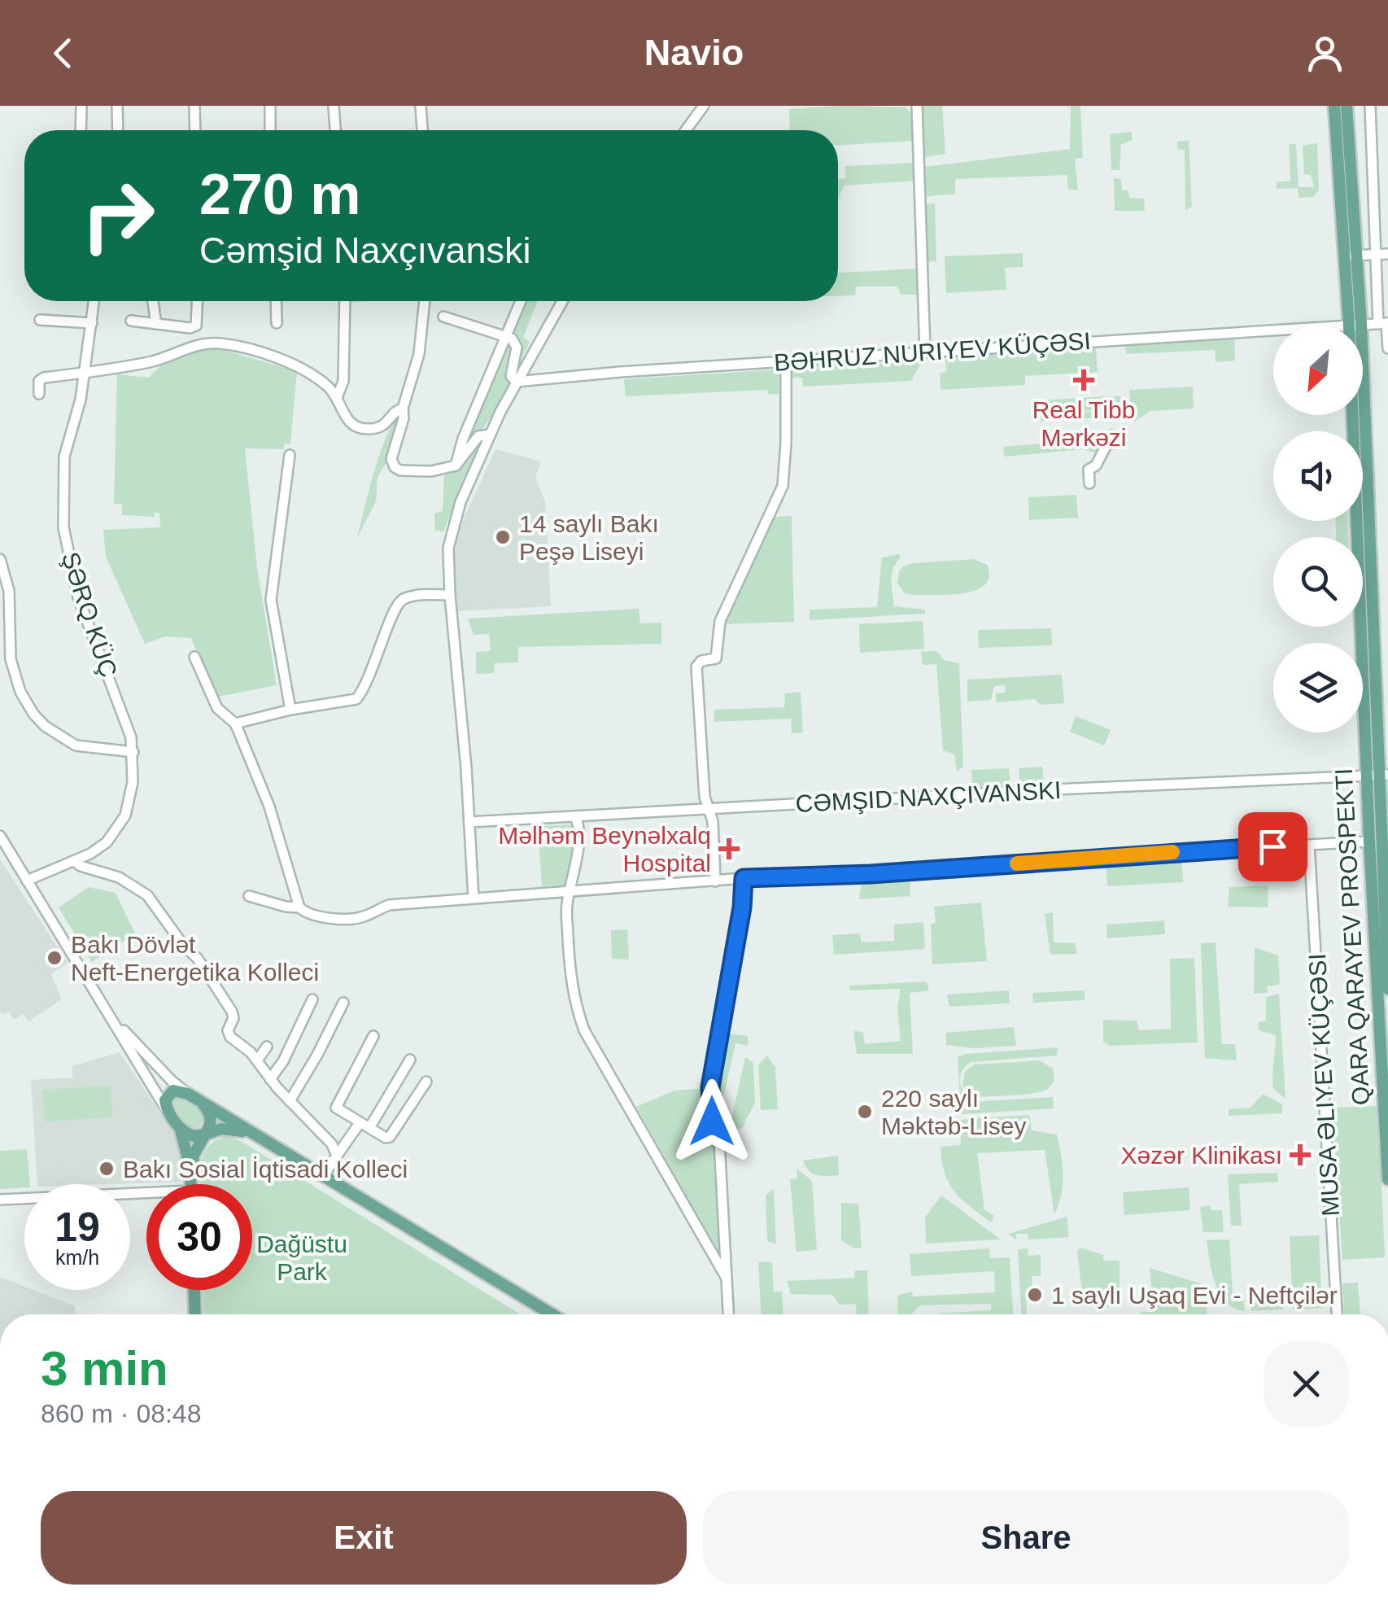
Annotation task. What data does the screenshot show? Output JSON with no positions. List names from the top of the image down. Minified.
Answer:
{"streets":{"main road":["QARA QARAYEV PROSPEKTI"],"street":["BƏHRUZ NURIYEV KÜÇƏSI","ŞƏRQ KÜÇ","MUSA ƏLIYEV KÜÇƏSI"]},"crossings":[["BƏHRUZ NURIYEV KÜÇƏSI","QARA QARAYEV PROSPEKTI"]],"parks":["Dağüstu Park"],"places":{"health":["Real Tibb Mərkəzi","Məlhəm Beynəlxalq Hospital","Xəzər Klinikası"],"other":["14 saylı Bakı Peşə Liseyi","Bakı Dövlət Neft-Energetika Kolleci","220 saylı Məktəb-Lisey","Bakı Sosial İqtisadi Kolleci","1 saylı Uşaq Evi - Neftçilər"]},"north":"bottom left","page":{"header":"Navio","turn":["270 m","Cəmşid Naxçıvanski"],"speed":"19 km/h","limit":"30","heading":["3 min","860 m · 08:48"],"buttons":["Exit","Share"]}}
